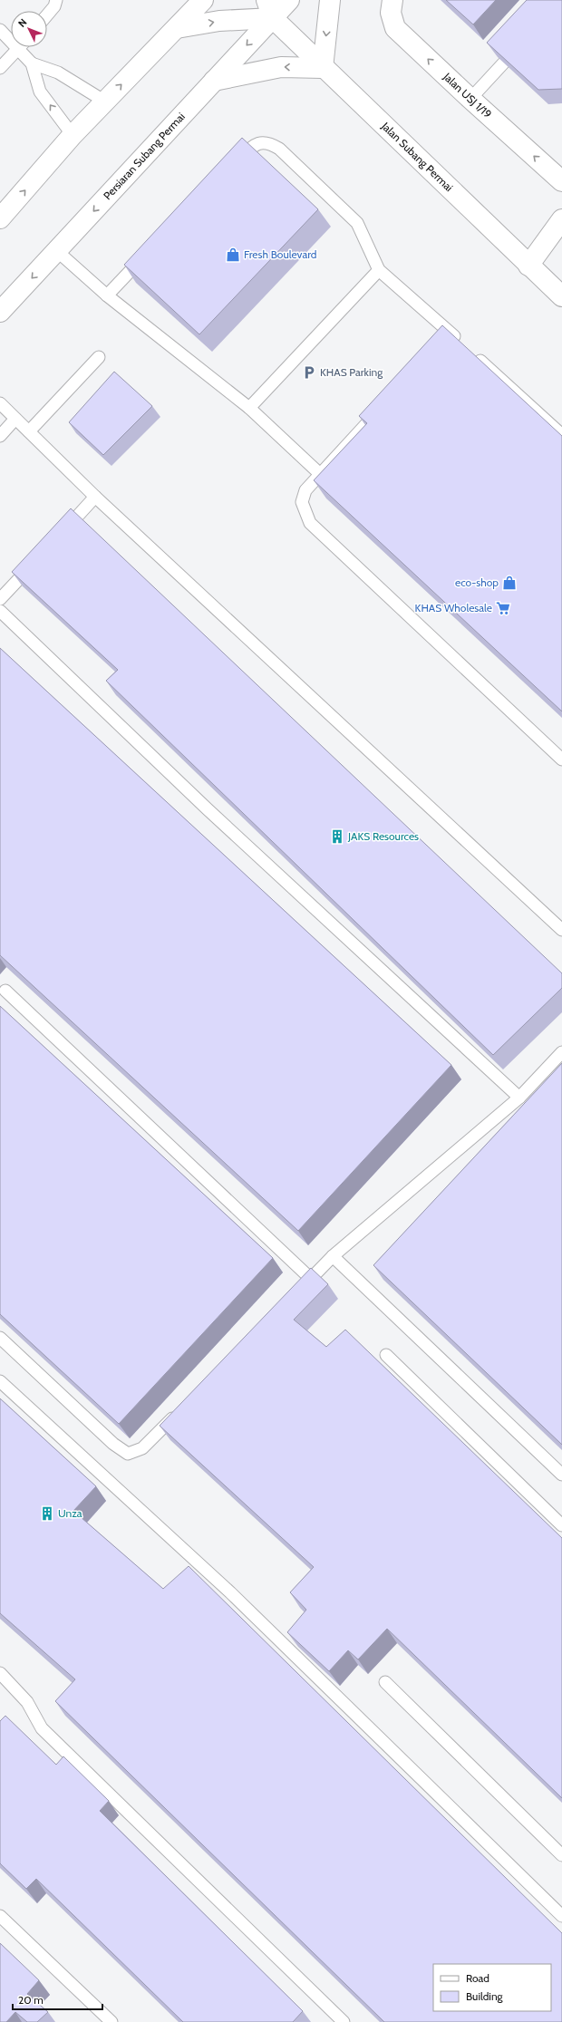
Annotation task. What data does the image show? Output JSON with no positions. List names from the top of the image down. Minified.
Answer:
{"streets":{"main road":["Jalan USJ 1/19","Persiaran Subang Permai","Jalan Subang Permai"]},"crossings":[["Persiaran Subang Permai","Jalan Subang Permai"]],"one_way":["Jalan USJ 1/19"],"places":{"shop":["Fresh Boulevard","eco-shop"],"parking":["KHAS Parking"],"supermarket":["KHAS Wholesale"],"building":["JAKS Resources","Unza"]},"legend":["Road","Building"],"scale_bar":"20 m","north":"top left"}
